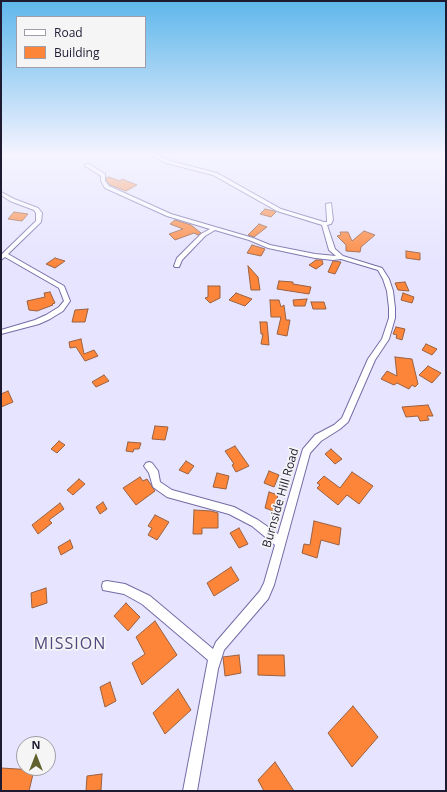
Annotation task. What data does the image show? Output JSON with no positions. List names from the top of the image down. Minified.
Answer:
{"streets":{"street":["Burnside Hill Road"]},"districts":["MISSION"],"legend":["Road","Building"],"north":"top"}
